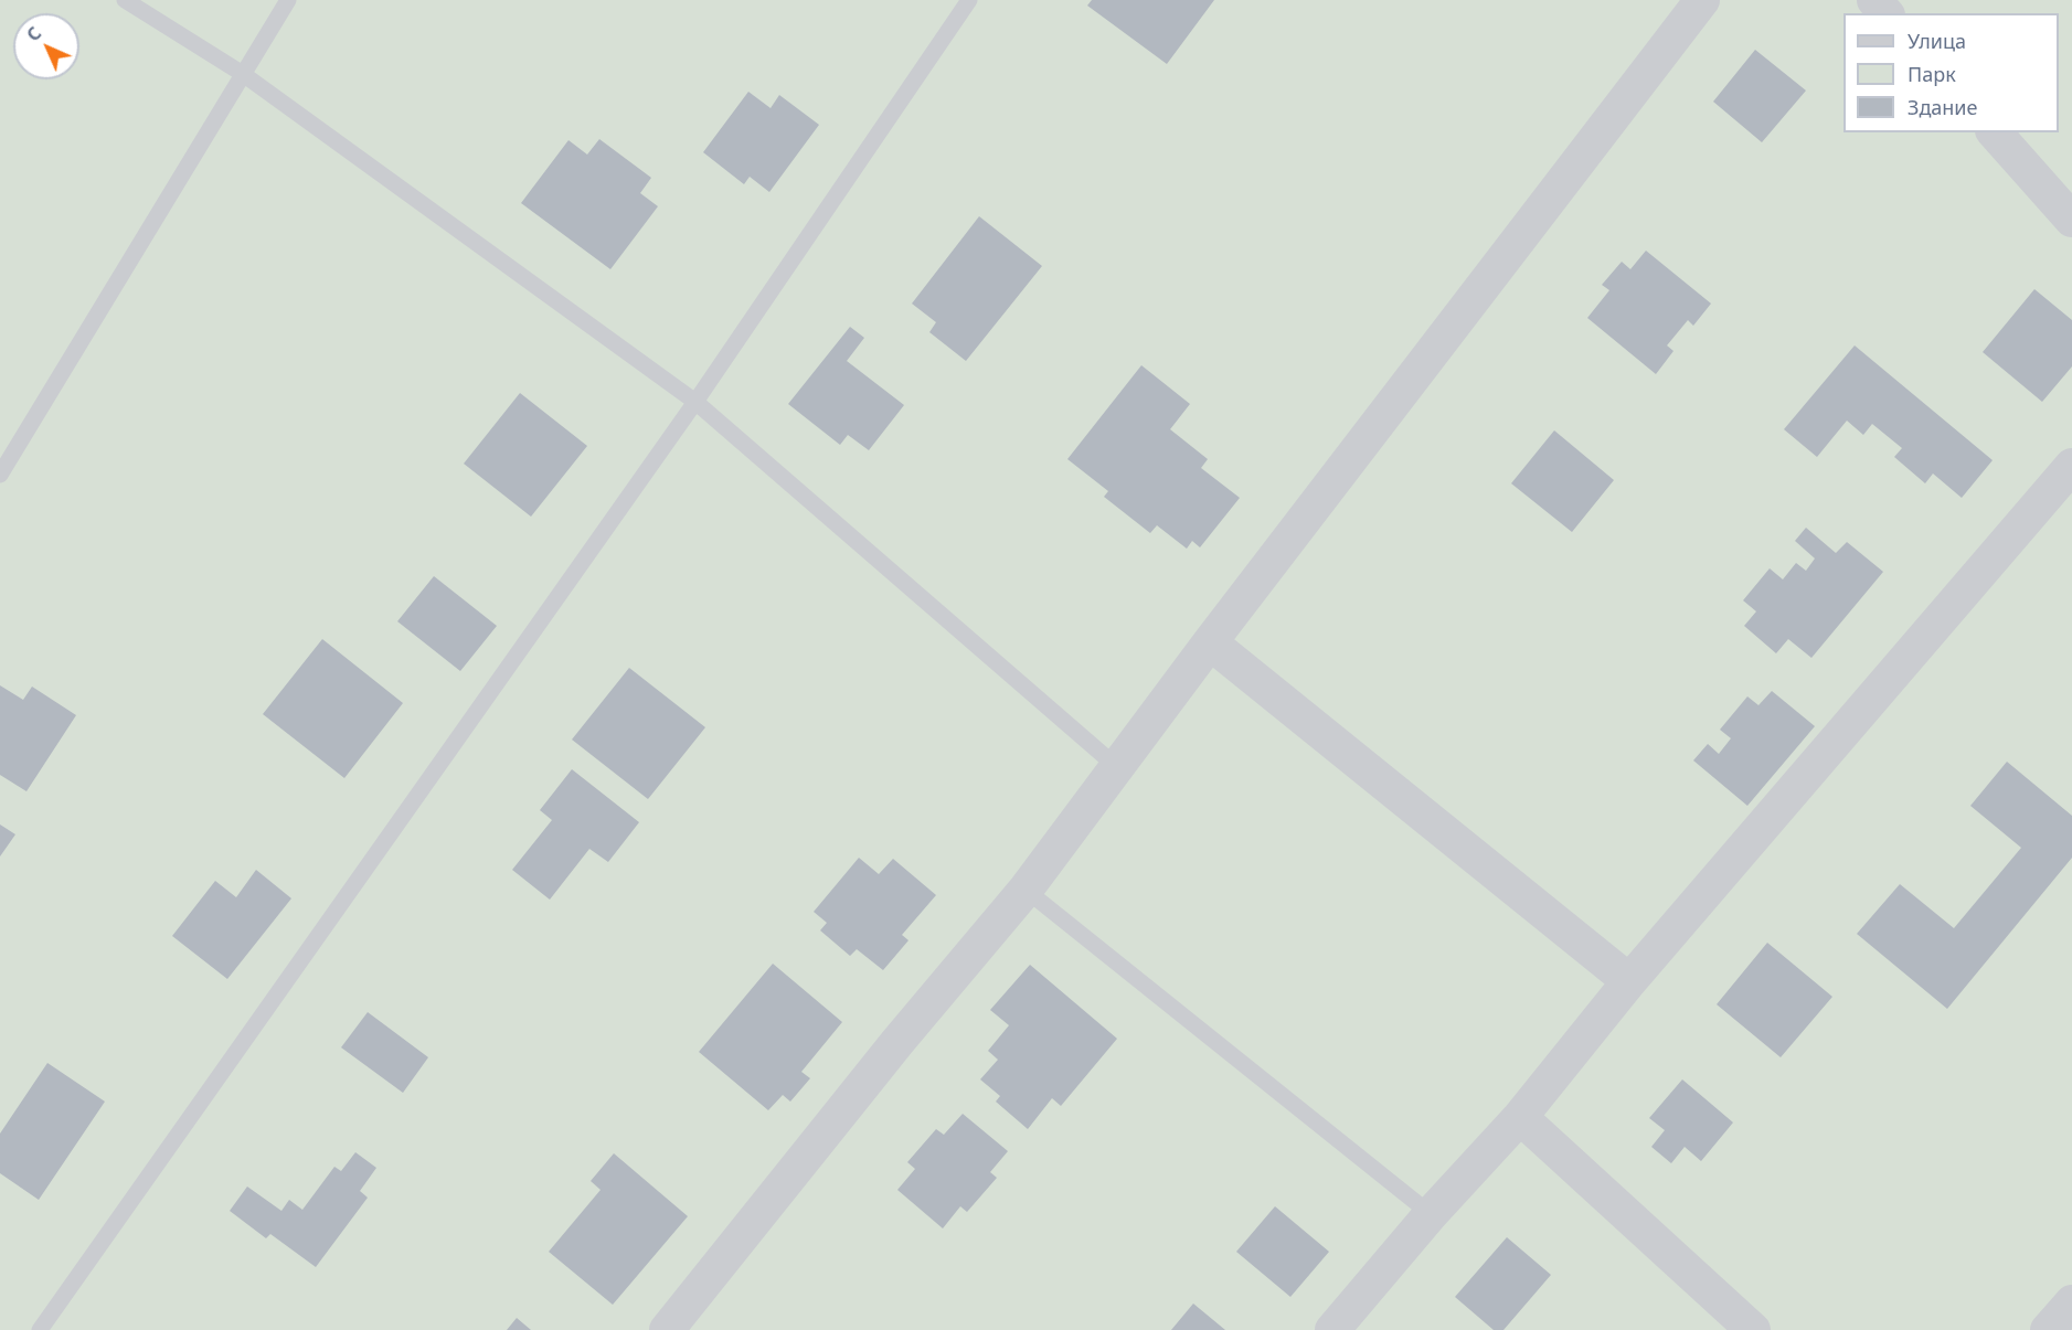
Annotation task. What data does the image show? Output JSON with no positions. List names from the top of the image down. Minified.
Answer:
{"legend":["Улица","Парк","Здание"],"north":"top left"}
